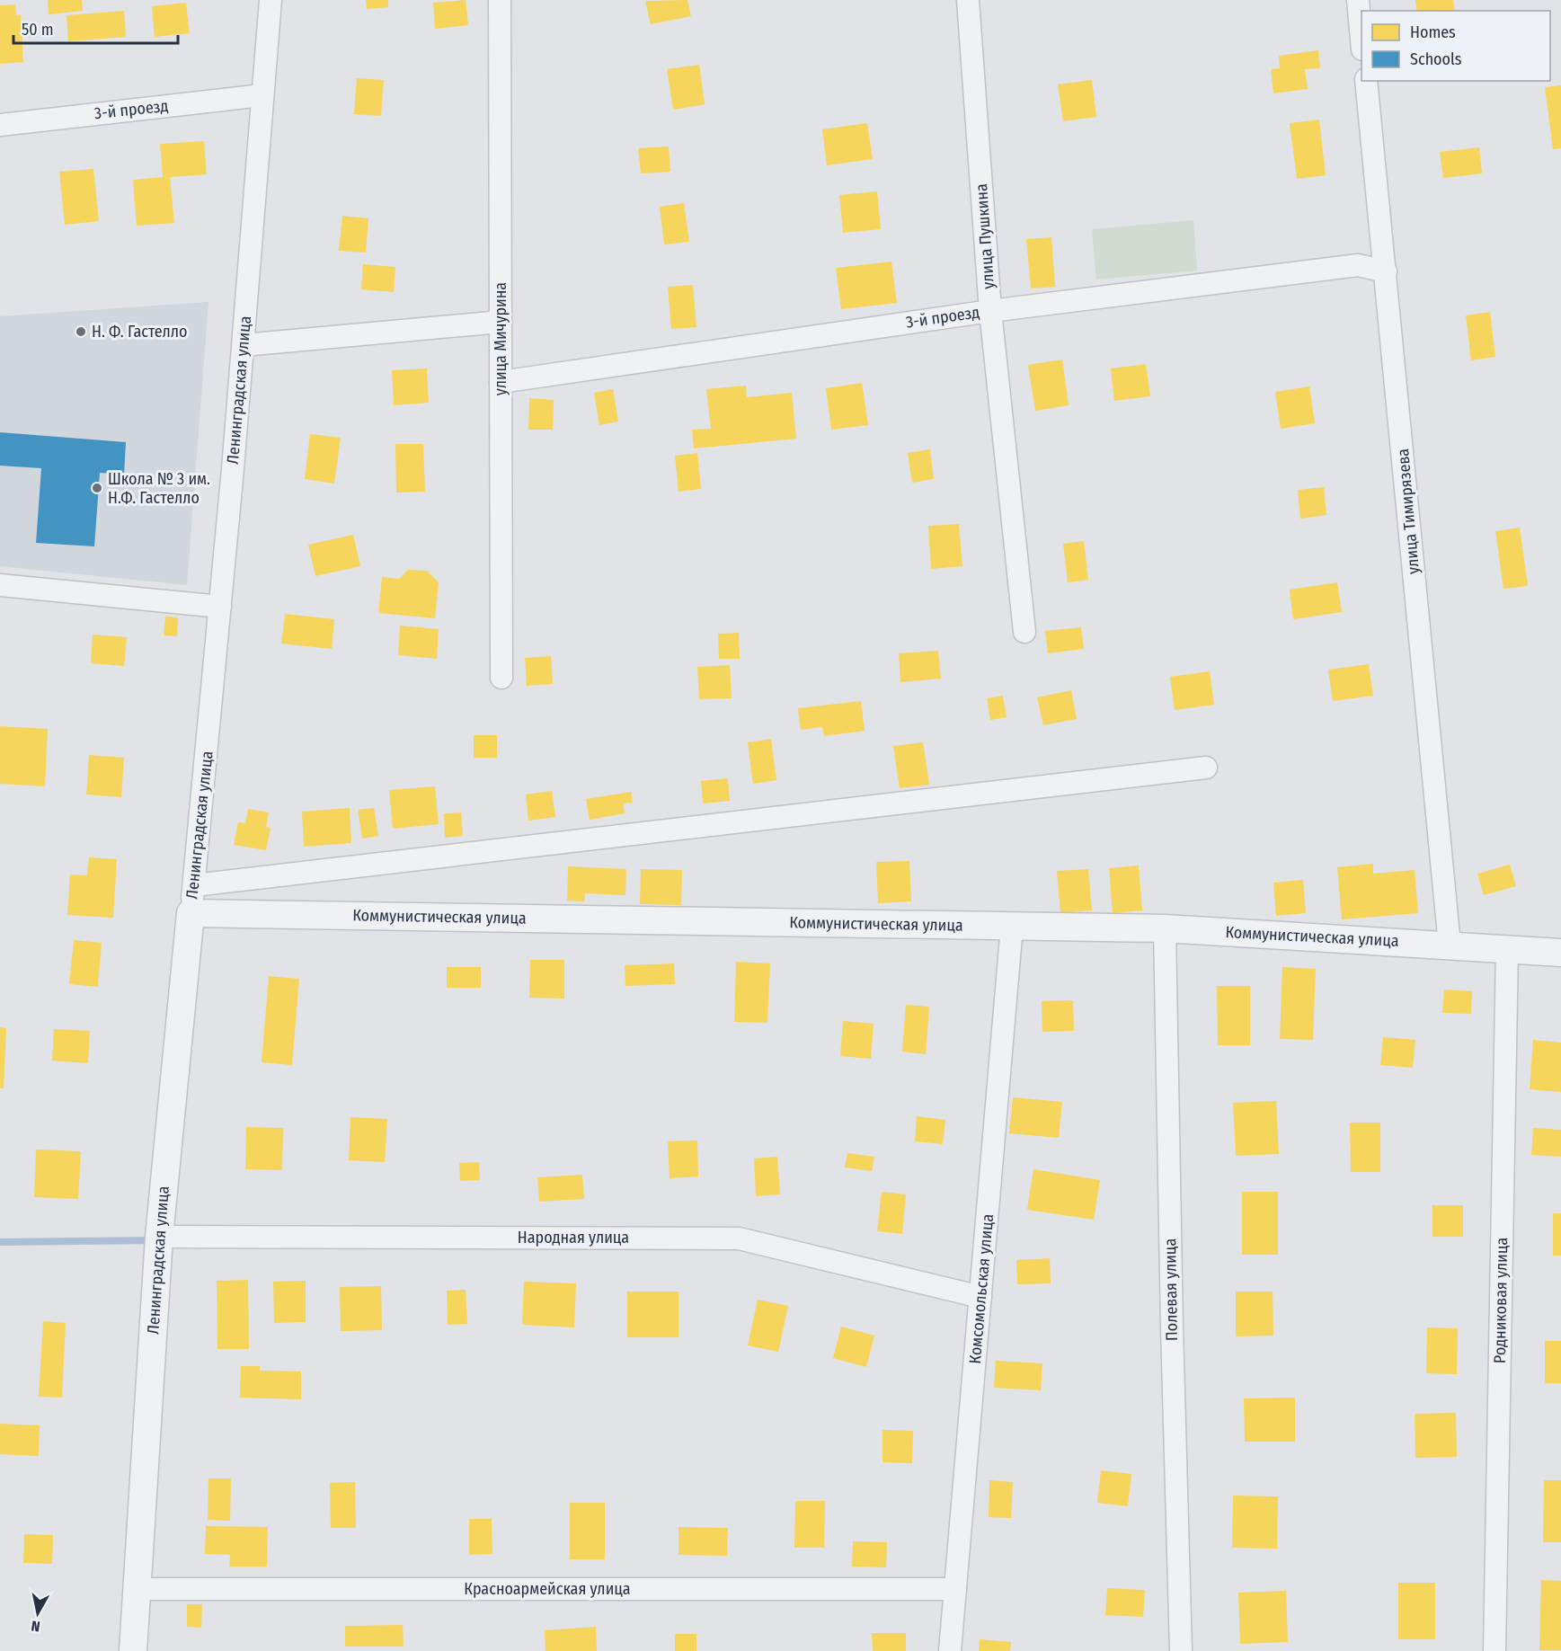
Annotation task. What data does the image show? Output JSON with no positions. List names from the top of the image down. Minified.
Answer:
{"streets":{"street":["3-й проезд","улица Пушкина","улица Мичурина","Ленинградская улица","улица Тимирязева","Коммунистическая улица","Народная улица","Комсомольская улица","Полевая улица","Родниковая улица","Красноармейская улица"]},"crossings":[["3-й проезд","улица Пушкина"],["3-й проезд","улица Мичурина"],["3-й проезд","Ленинградская улица"],["3-й проезд","улица Тимирязева"],["Ленинградская улица","Коммунистическая улица"],["Ленинградская улица","Народная улица"],["Ленинградская улица","Красноармейская улица"],["улица Тимирязева","Коммунистическая улица"],["Коммунистическая улица","Комсомольская улица"],["Коммунистическая улица","Полевая улица"],["Коммунистическая улица","Родниковая улица"],["Народная улица","Комсомольская улица"],["Комсомольская улица","Красноармейская улица"]],"places":["Н. Ф. Гастелло","Школа № 3 им. Н.Ф. Гастелло"],"legend":["Homes","Schools"],"scale_bar":"50 m","north":"bottom"}
